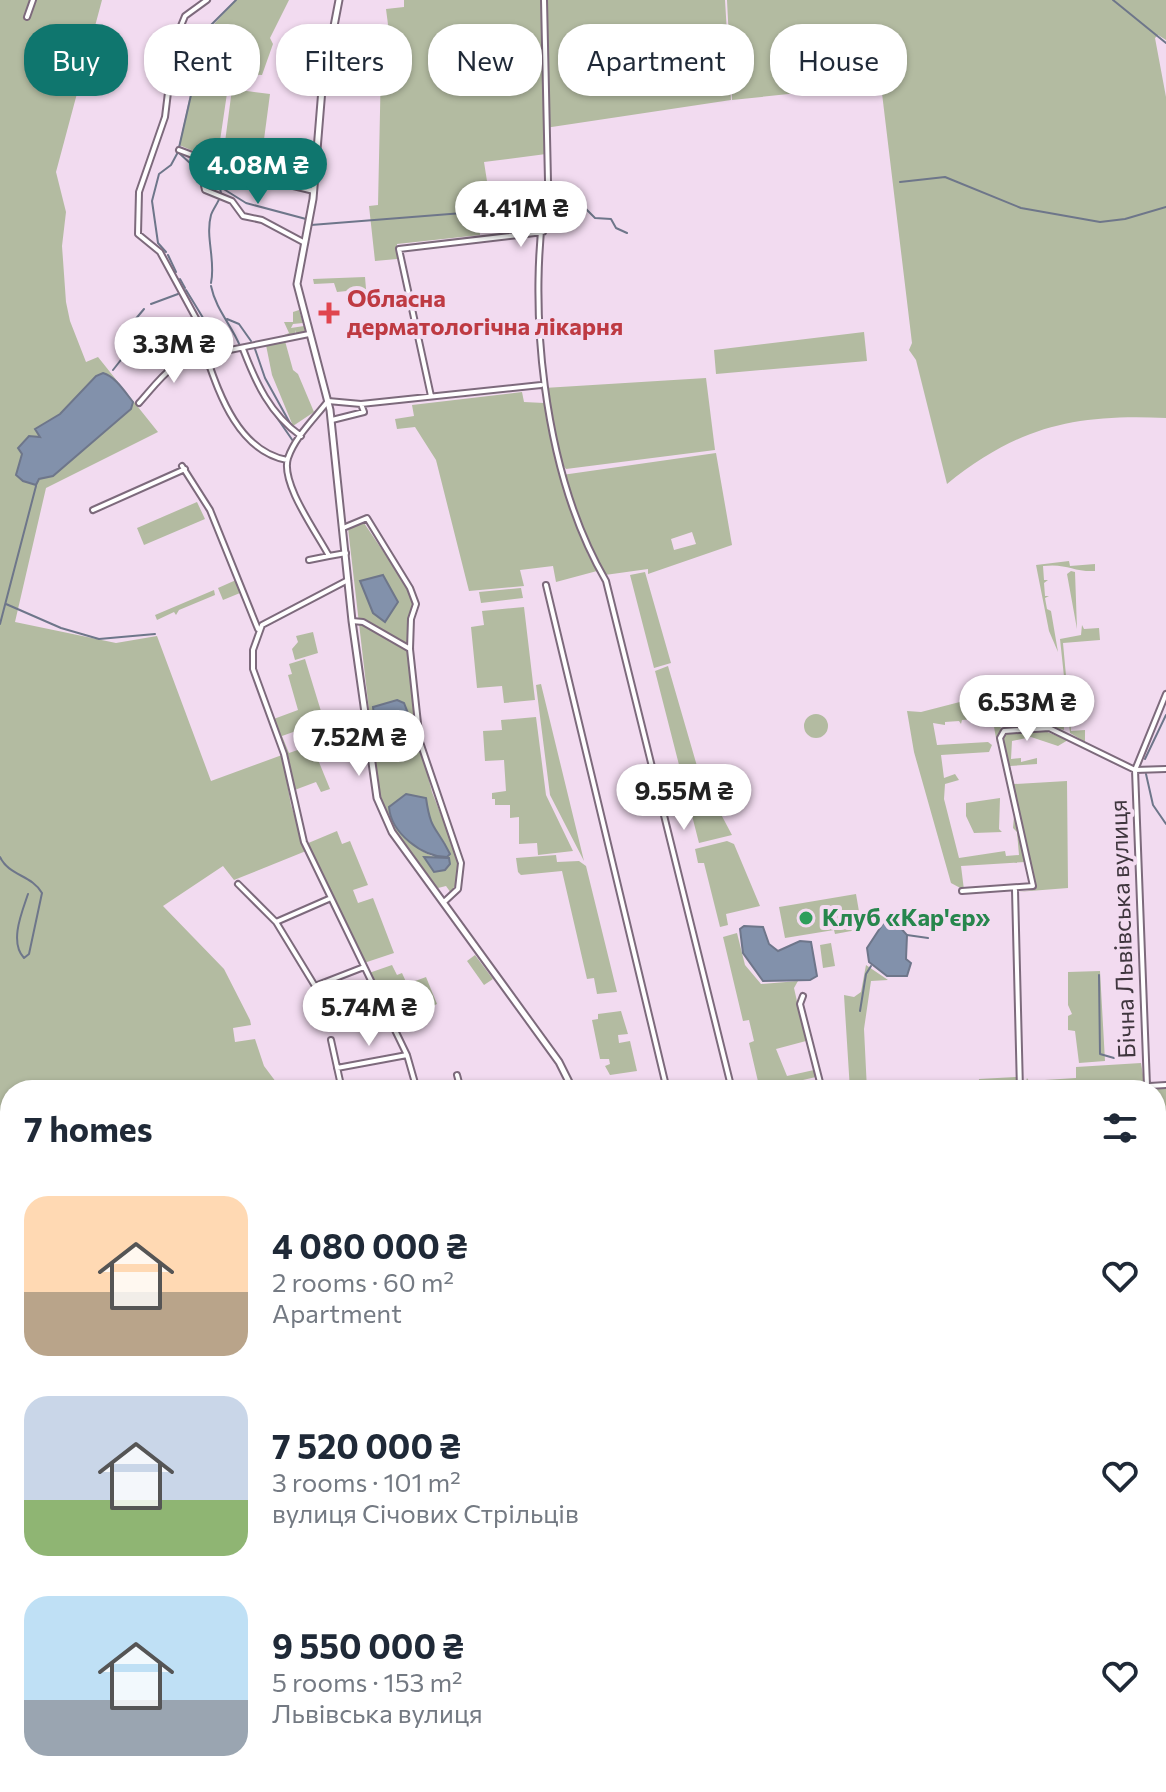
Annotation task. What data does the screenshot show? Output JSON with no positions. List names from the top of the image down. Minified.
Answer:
{"streets":{"street":["Бічна Львівська вулиця"]},"places":{"health":["Обласна дерматологічна лікарня"],"other":["Клуб «Кар'єр»"]},"page":{"chip":["Buy","Rent","Filters","New","Apartment","House"],"price":["4.08M ₴","4.41M ₴","3.3M ₴","6.53M ₴","7.52M ₴","9.55M ₴","5.74M ₴"],"heading":"7 homes","list":[{"name":"4 080 000 ₴","note":"2 rooms · 60 m² · Apartment"},{"name":"7 520 000 ₴","note":"3 rooms · 101 m² · вулиця Січових Стрільців"},{"name":"9 550 000 ₴","note":"5 rooms · 153 m² · Львівська вулиця"}]}}
